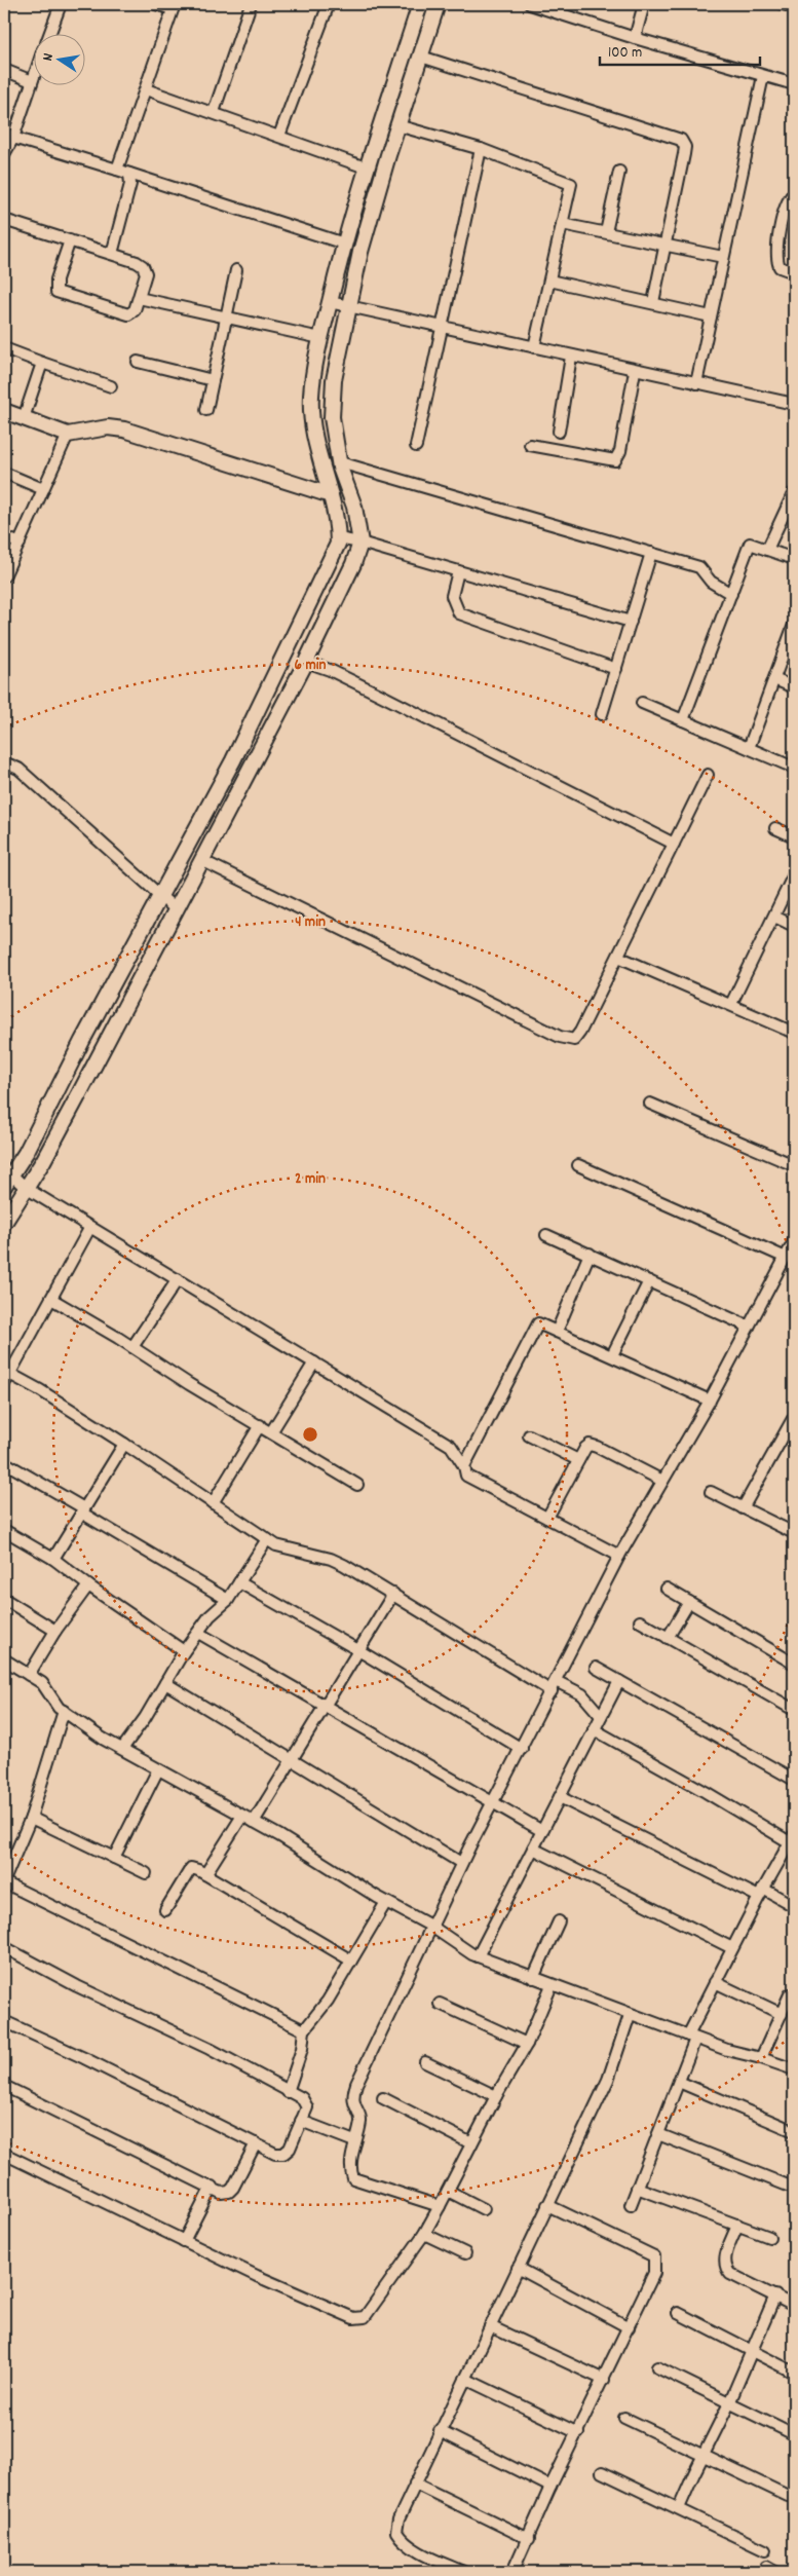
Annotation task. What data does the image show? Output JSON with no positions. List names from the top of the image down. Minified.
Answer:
{"scale_bar":"100 m","north":"left","rings":["6 min","4 min","2 min"]}
